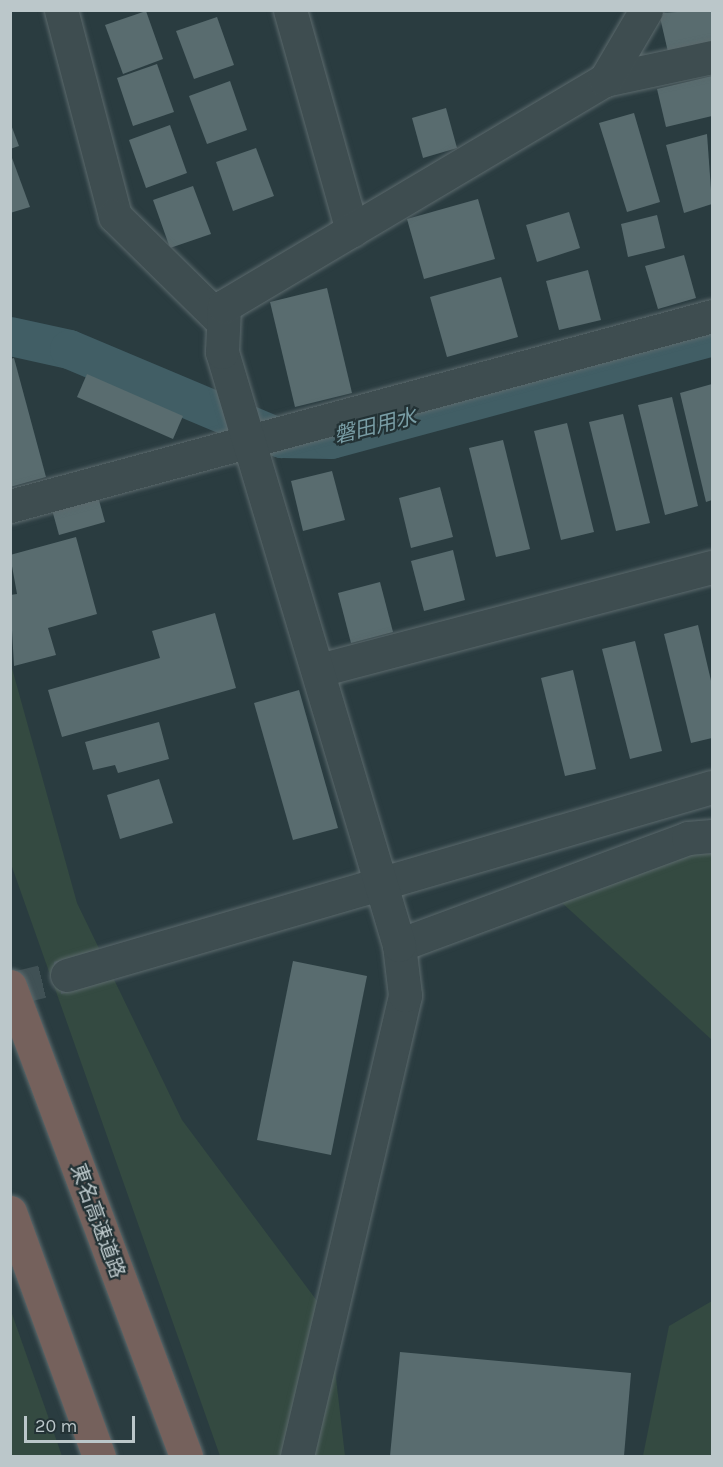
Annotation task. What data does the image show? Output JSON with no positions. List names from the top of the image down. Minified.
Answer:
{"streets":{"highway":["東名高速道路"]},"water":["磐田用水"],"scale_bar":"20 m"}
